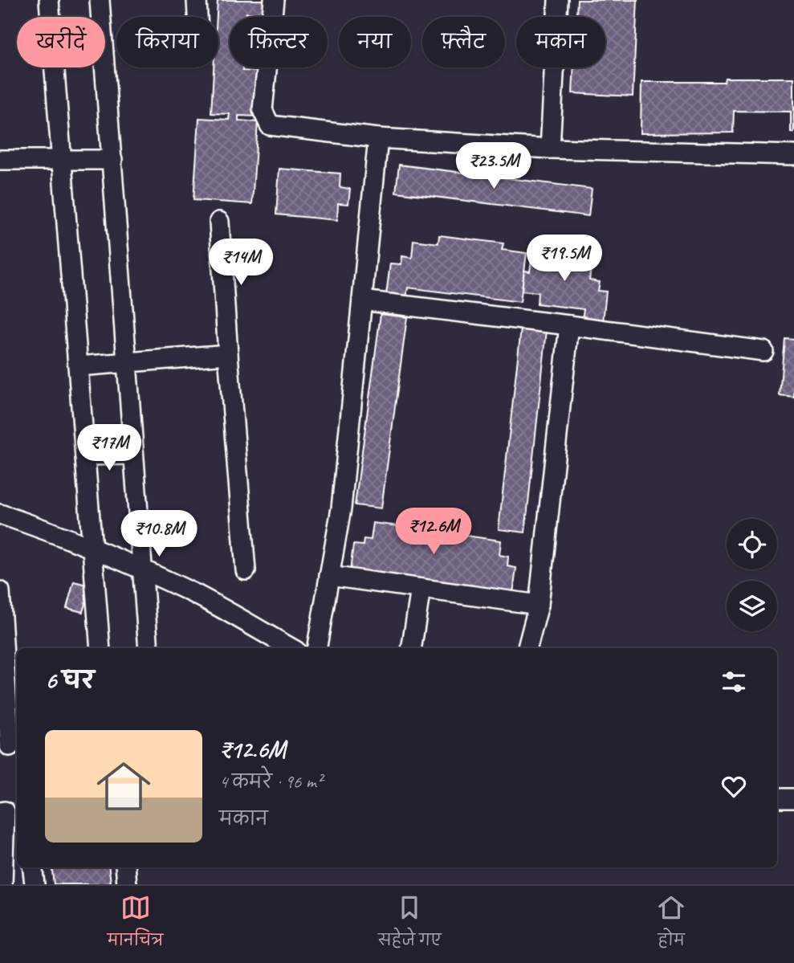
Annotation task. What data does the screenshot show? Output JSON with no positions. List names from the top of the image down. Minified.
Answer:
{"page":{"chip":["खरीदें","किराया","फ़िल्टर","नया","फ़्लैट","मकान"],"price":["₹23.5M","₹19.5M","₹14M","₹17M","₹12.6M","₹10.8M"],"heading":"6 घर","list":[{"name":"₹12.6M","note":"4 कमरे · 96 m² · मकान"}],"tabs":["मानचित्र","सहेजे गए","होम"]}}
